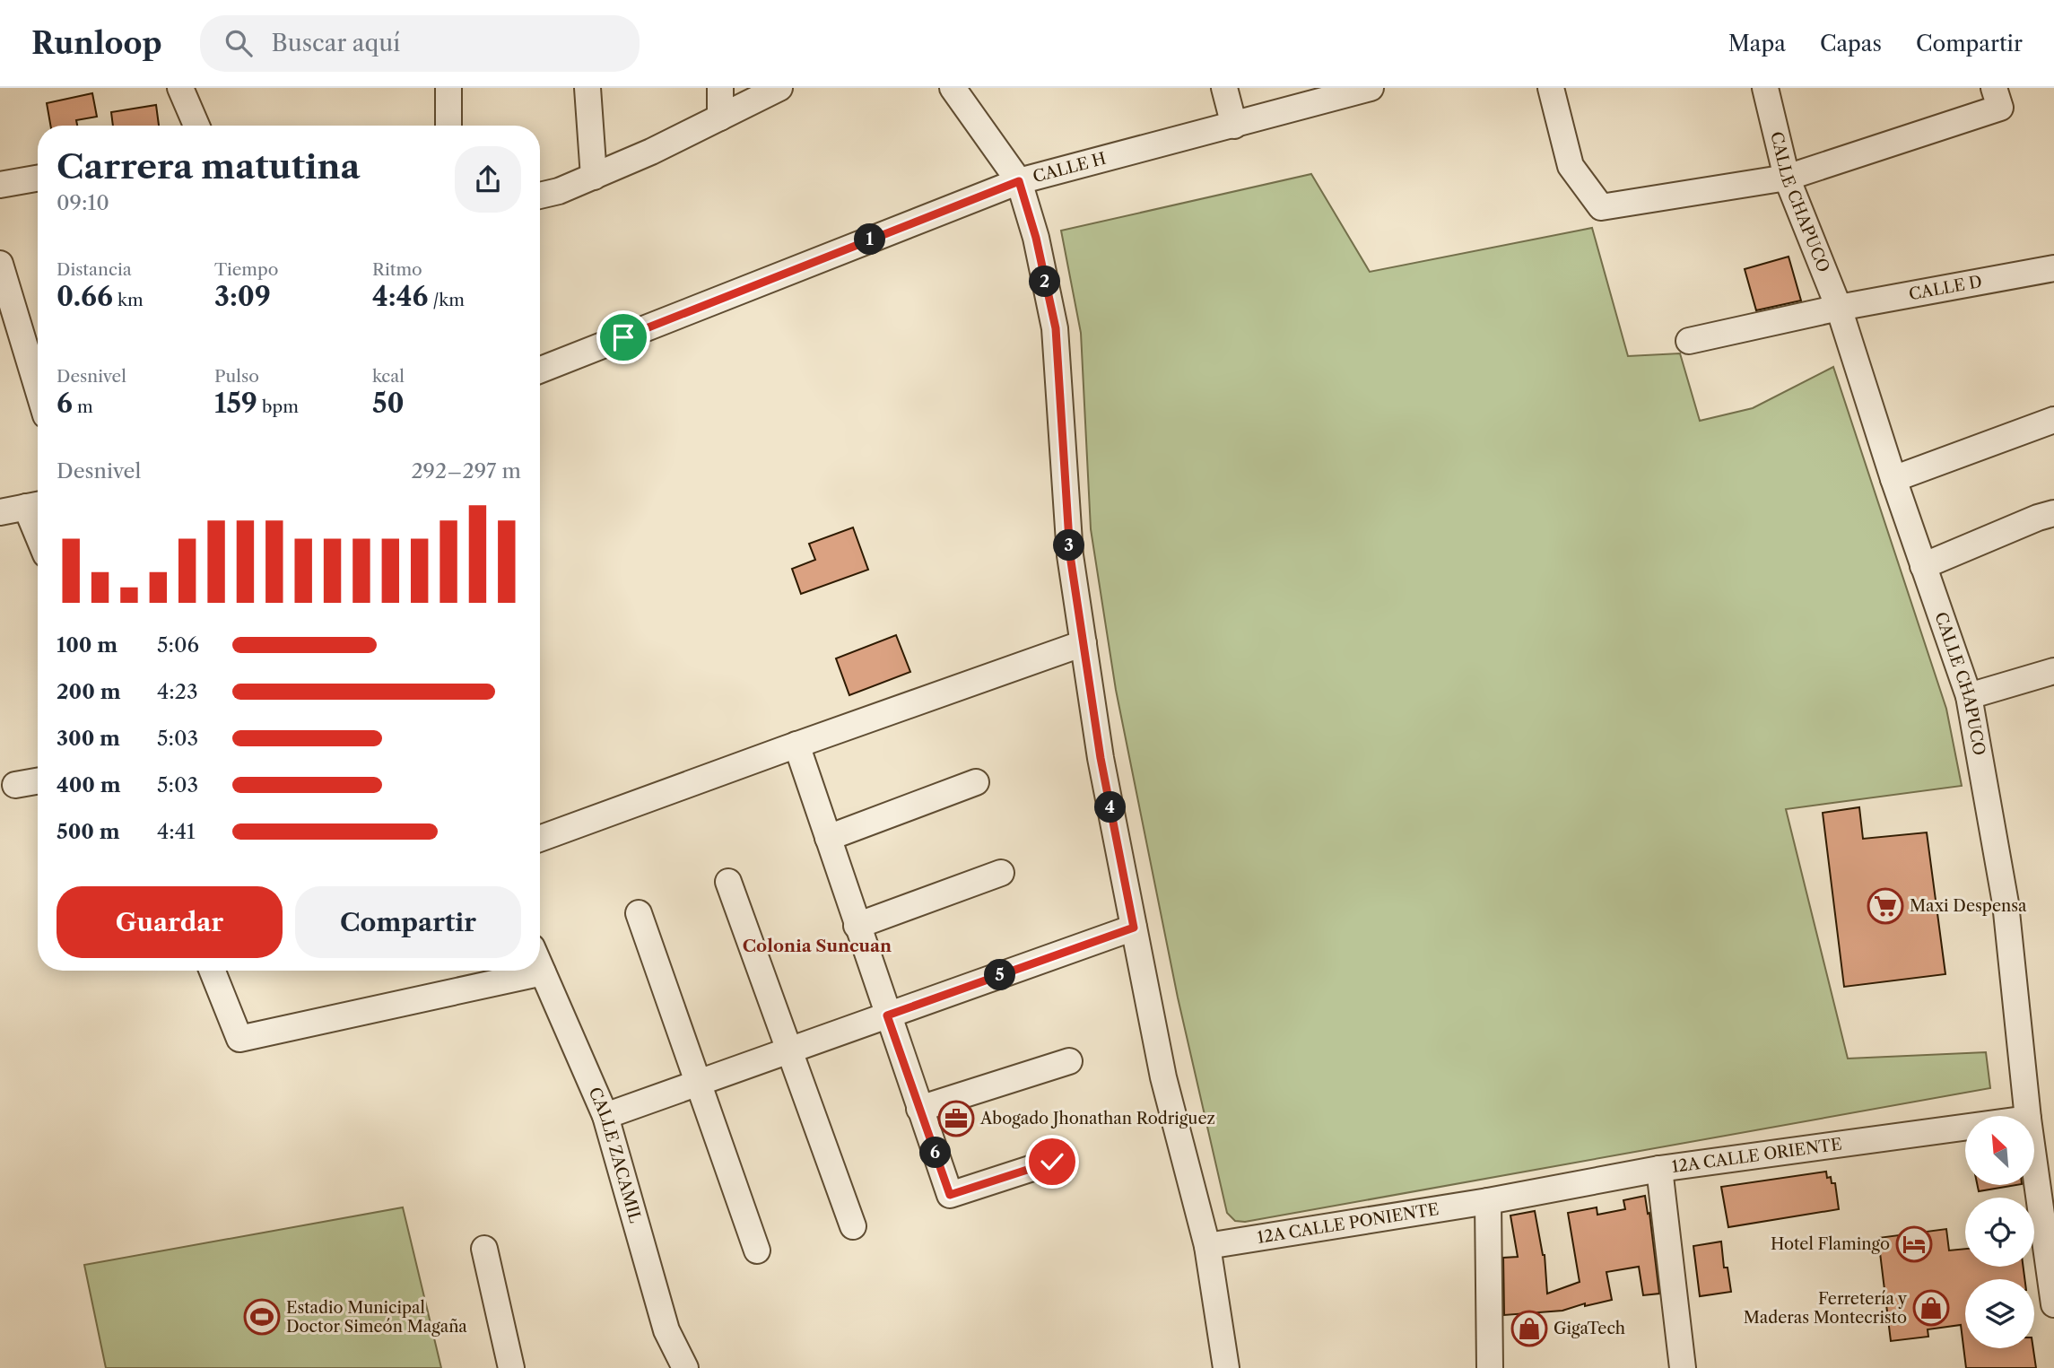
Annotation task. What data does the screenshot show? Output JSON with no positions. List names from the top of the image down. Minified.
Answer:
{"streets":{"street":["CALLE H","CALLE CHAPUCO","CALLE D","CALLE ZACAMIL","12A CALLE ORIENTE","12A CALLE PONIENTE"]},"crossings":[["CALLE CHAPUCO","CALLE D"],["12A CALLE ORIENTE","12A CALLE PONIENTE"]],"districts":["Colonia Suncuan"],"places":{"supermarket":["Maxi Despensa"],"office":["Abogado Jhonathan Rodriguez"],"hotel":["Hotel Flamingo"],"shop":["Ferretería y Maderas Montecristo","GigaTech"],"sports":["Estadio Municipal Doctor Simeón Magaña"]},"north":"top left","page":{"header":"Runloop","search":"Buscar aquí","nav":["Mapa","Capas","Compartir"],"heading":["Carrera matutina","09:10"],"pins":["1","2","3","4","5","6"],"stats":[["Distancia","0.66 km"],["Tiempo","3:09"],["Ritmo","4:46 /km"],["Desnivel","6 m"],["Pulso","159 bpm"],["kcal","50"]],"chart":["Desnivel","292–297 m"],"list":[{"name":"100 m","note":"5:06"},{"name":"200 m","note":"4:23"},{"name":"300 m","note":"5:03"},{"name":"400 m","note":"5:03"},{"name":"500 m","note":"4:41"}],"buttons":["Guardar","Compartir"]}}
